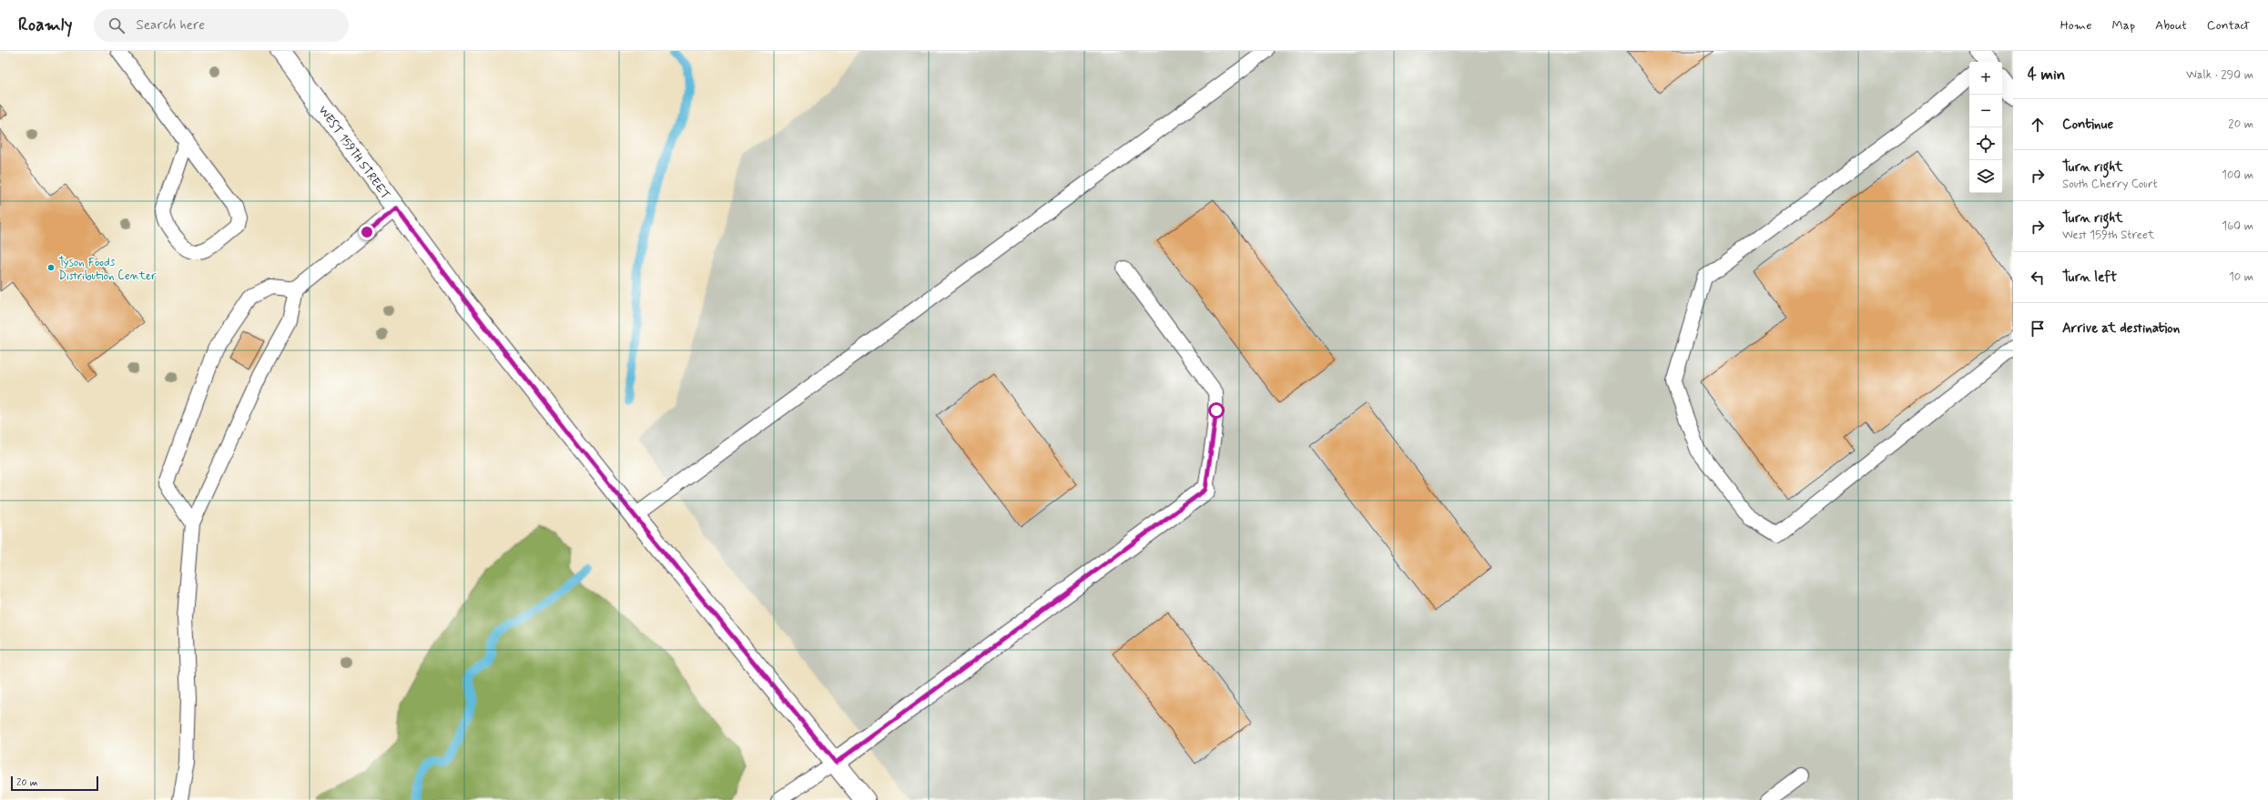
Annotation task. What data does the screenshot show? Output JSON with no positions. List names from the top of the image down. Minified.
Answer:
{"streets":{"street":["WEST 159TH STREET"]},"places":["Tyson Foods Distribution Center"],"scale_bar":"20 m","page":{"header":"Roamly","search":"Search here","nav":["Home","Map","About","Contact"],"heading":["4 min","Walk · 290 m"],"map_buttons":["+","−"],"list":[["Continue","20 m"],["Turn right","South Cherry Court","100 m"],["Turn right","West 159th Street","160 m"],["Turn left","10 m"],"Arrive at destination"],"scale":"20 m"}}
